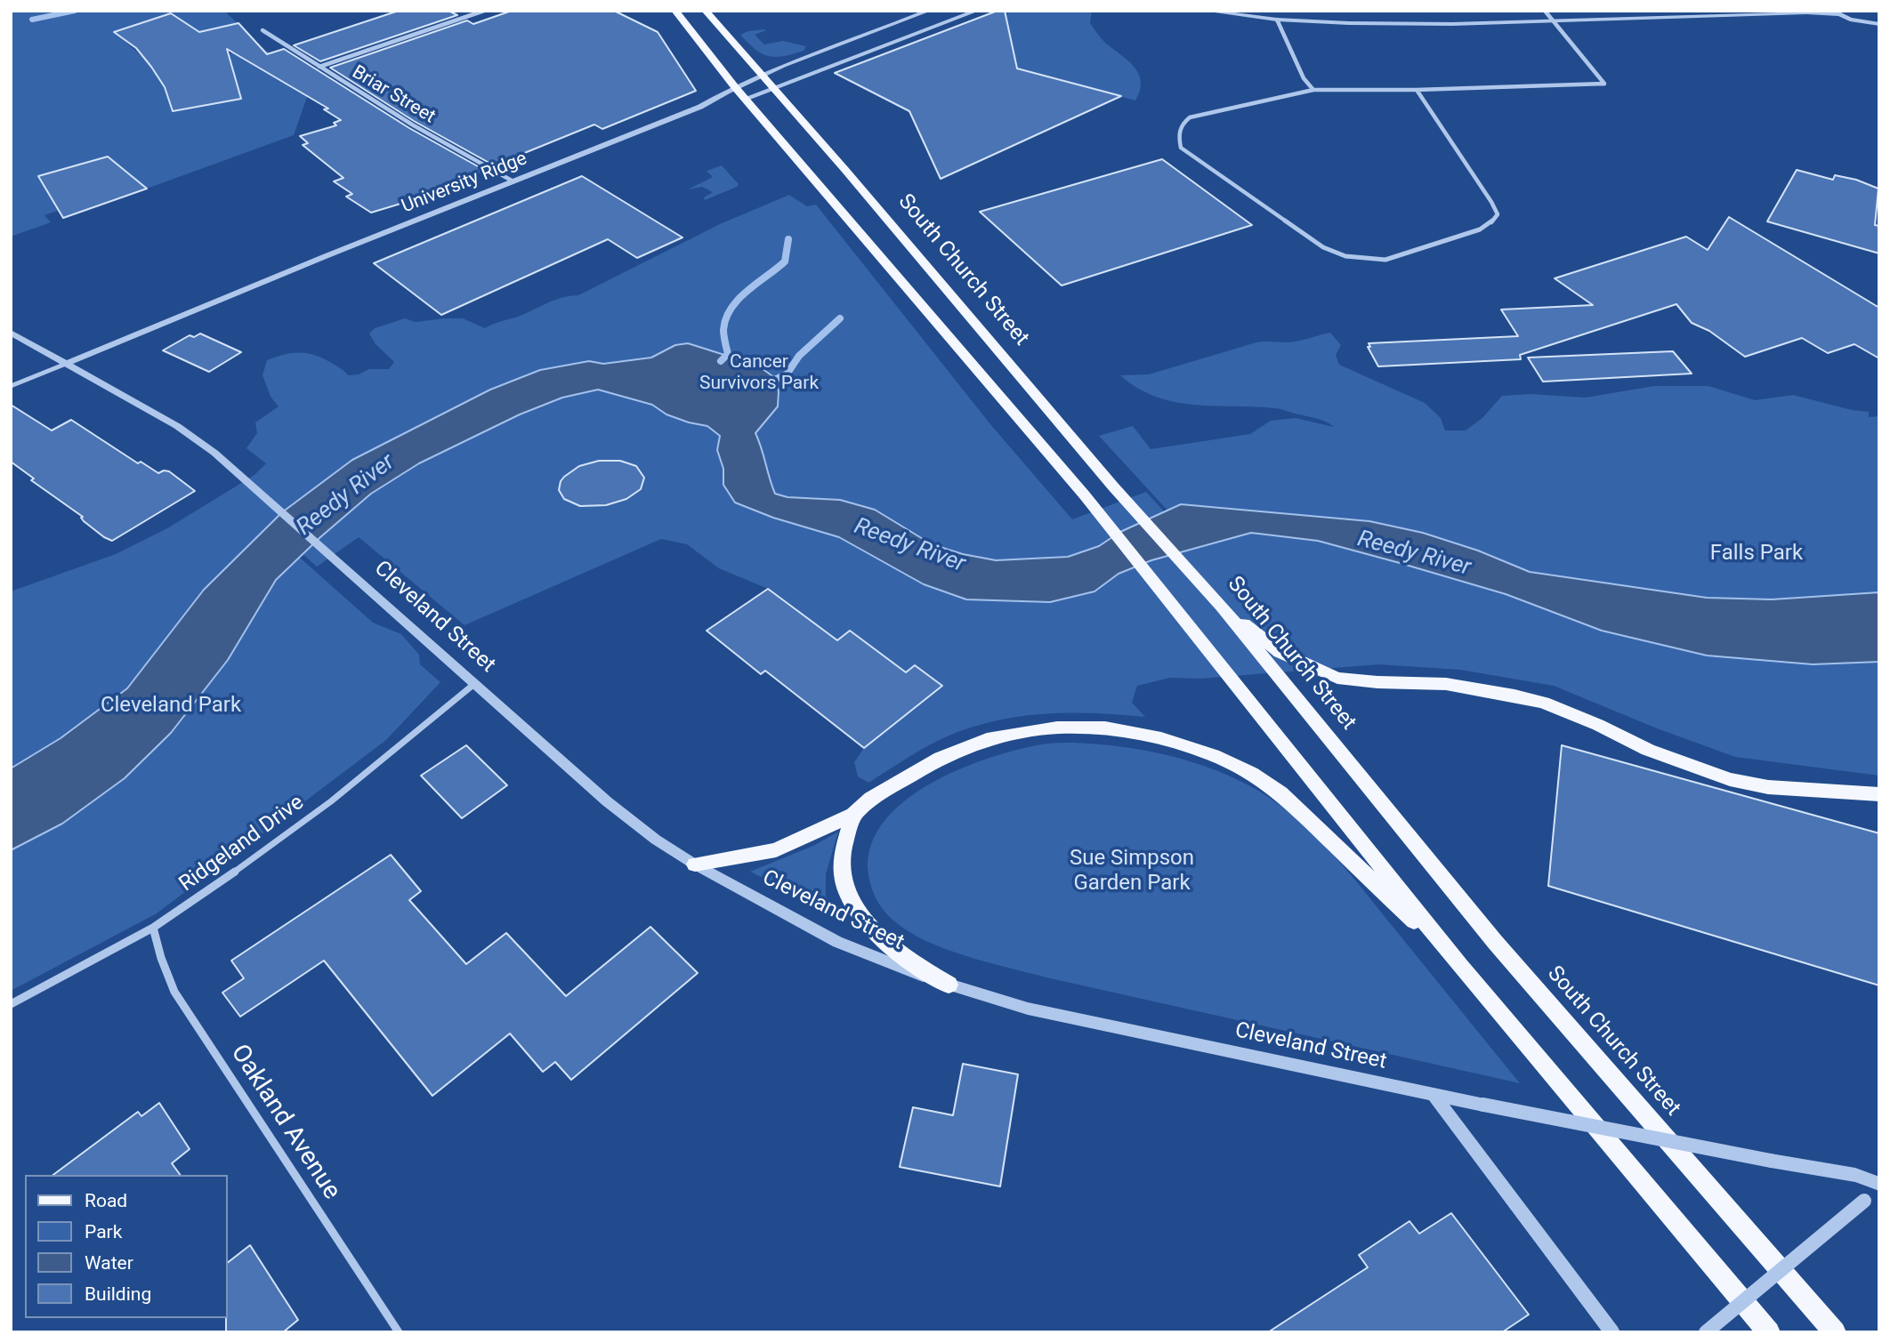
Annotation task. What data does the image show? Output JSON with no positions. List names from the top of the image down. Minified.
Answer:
{"streets":{"main road":["South Church Street"],"street":["Briar Street","University Ridge","Cleveland Street","Ridgeland Drive","Oakland Avenue"]},"crossings":[["Briar Street","University Ridge"],["University Ridge","South Church Street"],["University Ridge","Cleveland Street"],["Cleveland Street","Ridgeland Drive"],["Ridgeland Drive","Oakland Avenue"]],"water":["Reedy River"],"parks":["Cancer Survivors Park","Falls Park","Cleveland Park","Sue Simpson Garden Park"],"legend":["Road","Park","Water","Building"]}
